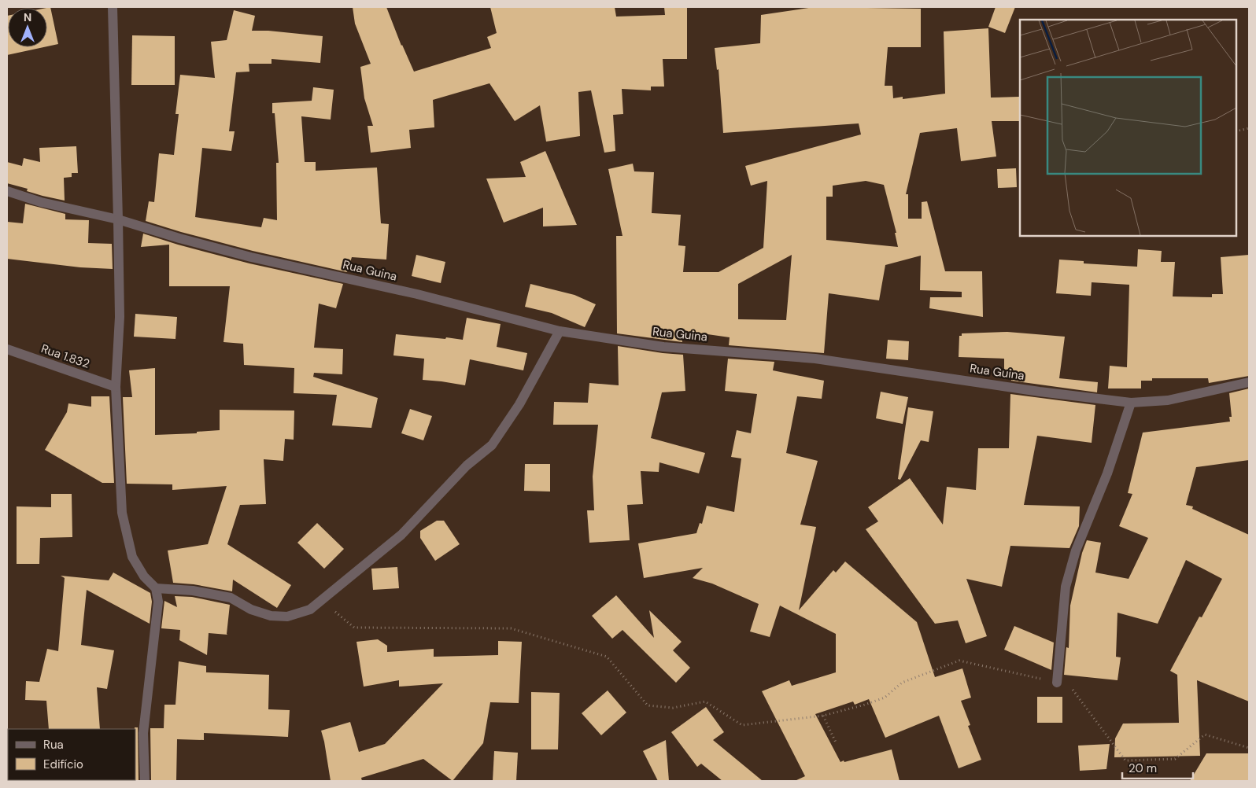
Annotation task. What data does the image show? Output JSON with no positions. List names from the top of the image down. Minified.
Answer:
{"streets":{"street":["Rua Guina","Rua 1.832"]},"legend":["Rua","Edifício"],"scale_bar":"20 m","north":"top"}
